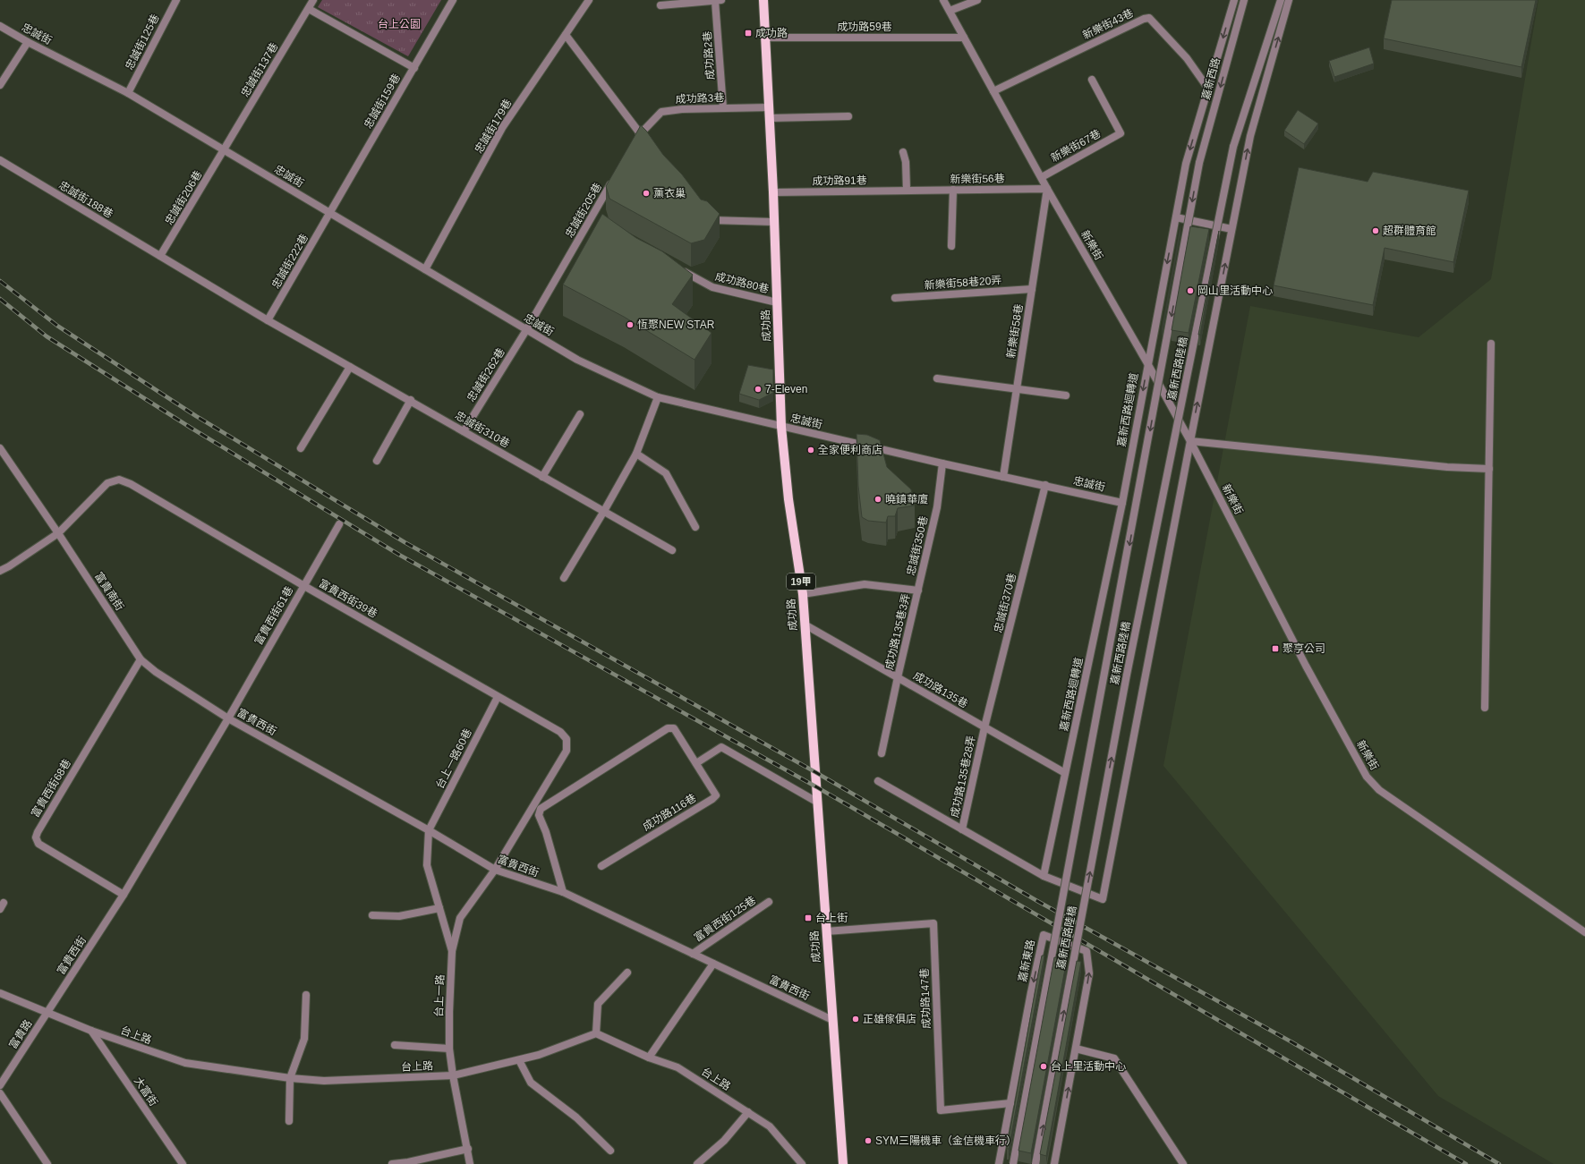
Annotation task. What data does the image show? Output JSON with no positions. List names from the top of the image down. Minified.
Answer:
{"streets":{"main road":["成功路","19甲"],"street":["新樂街43巷","成功路59巷","忠誠街","忠誠街125巷","成功路2巷","忠誠街137巷","嘉新西路","成功路3巷","忠誠街159巷","忠誠街179巷","新樂街67巷","新樂街56巷","成功路91巷","忠誠街206巷","忠誠街188巷","忠誠街205巷","新樂街","忠誠街222巷","成功路80巷","新樂街58巷20弄","新樂街58巷","嘉新西路陸橋","忠誠街262巷","嘉新西路迴轉道","忠誠街310巷","忠誠街350巷","富貴南街","富貴西街39巷","忠誠街370巷","富貴西街61巷","成功路135巷3弄","成功路135巷","富貴西街","台上一路60巷","成功路135巷28弄","富貴西街68巷","成功路116巷","富貴西街125巷","嘉新東路","台上一路","成功路147巷","富貴路","台上路","大富街"]},"crossings":[["新樂街43巷","新樂街"],["新樂街43巷","嘉新西路迴轉道"],["成功路59巷","新樂街"],["成功路59巷","成功路"],["忠誠街","忠誠街125巷"],["忠誠街","忠誠街137巷"],["忠誠街","忠誠街159巷"],["忠誠街","忠誠街179巷"],["忠誠街","忠誠街206巷"],["忠誠街","忠誠街205巷"],["忠誠街","忠誠街222巷"],["忠誠街","成功路"],["忠誠街","新樂街58巷"],["忠誠街","忠誠街262巷"],["忠誠街","嘉新西路迴轉道"],["忠誠街","忠誠街350巷"],["忠誠街","忠誠街370巷"],["成功路2巷","成功路3巷"],["忠誠街137巷","忠誠街206巷"],["嘉新西路","嘉新西路陸橋"],["成功路3巷","成功路"],["忠誠街159巷","忠誠街222巷"],["新樂街67巷","新樂街"],["新樂街56巷","成功路91巷"],["新樂街56巷","新樂街"],["新樂街56巷","新樂街58巷"],["成功路91巷","成功路"],["忠誠街206巷","忠誠街188巷"],["忠誠街188巷","忠誠街222巷"],["忠誠街188巷","忠誠街310巷"],["忠誠街205巷","忠誠街262巷"],["新樂街","新樂街58巷"],["新樂街","嘉新西路迴轉道"],["忠誠街222巷","忠誠街310巷"],["成功路80巷","成功路"],["新樂街58巷20弄","新樂街58巷"],["成功路","成功路135巷"],["成功路","富貴西街"],["成功路","成功路147巷"],["忠誠街262巷","忠誠街310巷"],["嘉新西路迴轉道","成功路135巷"],["嘉新西路迴轉道","成功路135巷28弄"],["忠誠街350巷","成功路135巷3弄"],["富貴南街","富貴西街39巷"],["富貴南街","富貴西街61巷"],["富貴南街","富貴西街"],["富貴南街","富貴西街68巷"],["富貴西街39巷","富貴西街61巷"],["富貴西街39巷","富貴西街"],["富貴西街39巷","台上一路60巷"],["富貴西街39巷","台上一路"],["忠誠街370巷","成功路135巷"],["忠誠街370巷","成功路135巷28弄"],["富貴西街61巷","富貴西街"],["成功路135巷3弄","成功路135巷"],["成功路135巷","成功路135巷28弄"],["富貴西街","台上一路60巷"],["富貴西街","富貴西街68巷"],["富貴西街","成功路116巷"],["富貴西街","富貴西街125巷"],["富貴西街","台上一路"],["富貴西街","富貴路"],["富貴西街","台上路"],["台上一路60巷","台上一路"],["嘉新東路","成功路147巷"],["台上一路","台上路"],["富貴路","台上路"],["台上路","大富街"]],"parks":["台上公園"],"places":{"transit":["成功路","聚亨公司","台上街"],"other":["薰衣巢","超群體育館","岡山里活動中心","恆聚NEW STAR","7-Eleven","全家便利商店","曉鎮華廈","正雄傢俱店","台上里活動中心","SYM三陽機車（金信機車行）"]}}
